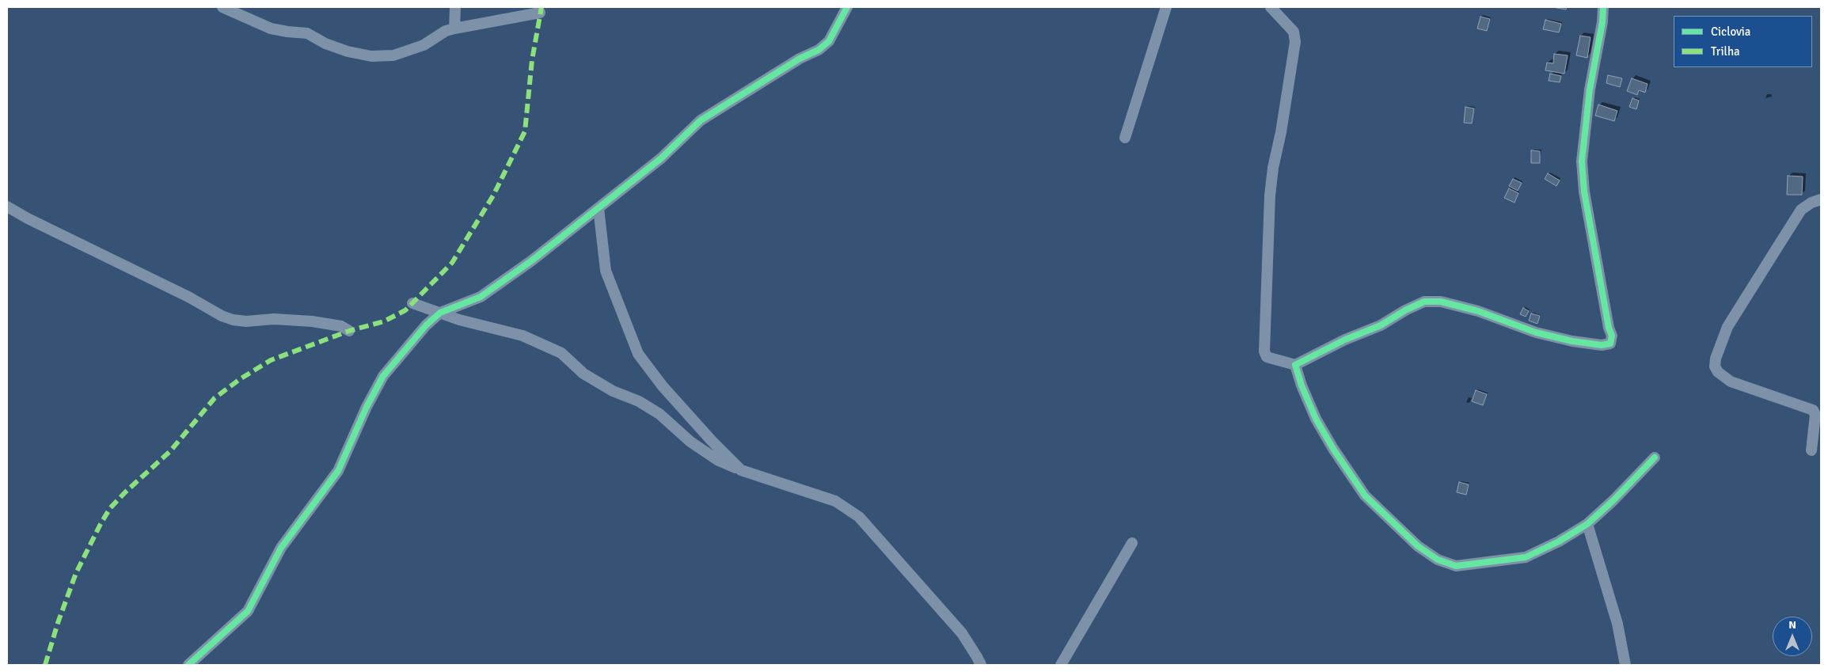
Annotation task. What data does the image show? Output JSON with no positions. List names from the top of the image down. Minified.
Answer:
{"legend":["Ciclovia","Trilha"],"north":"top"}
